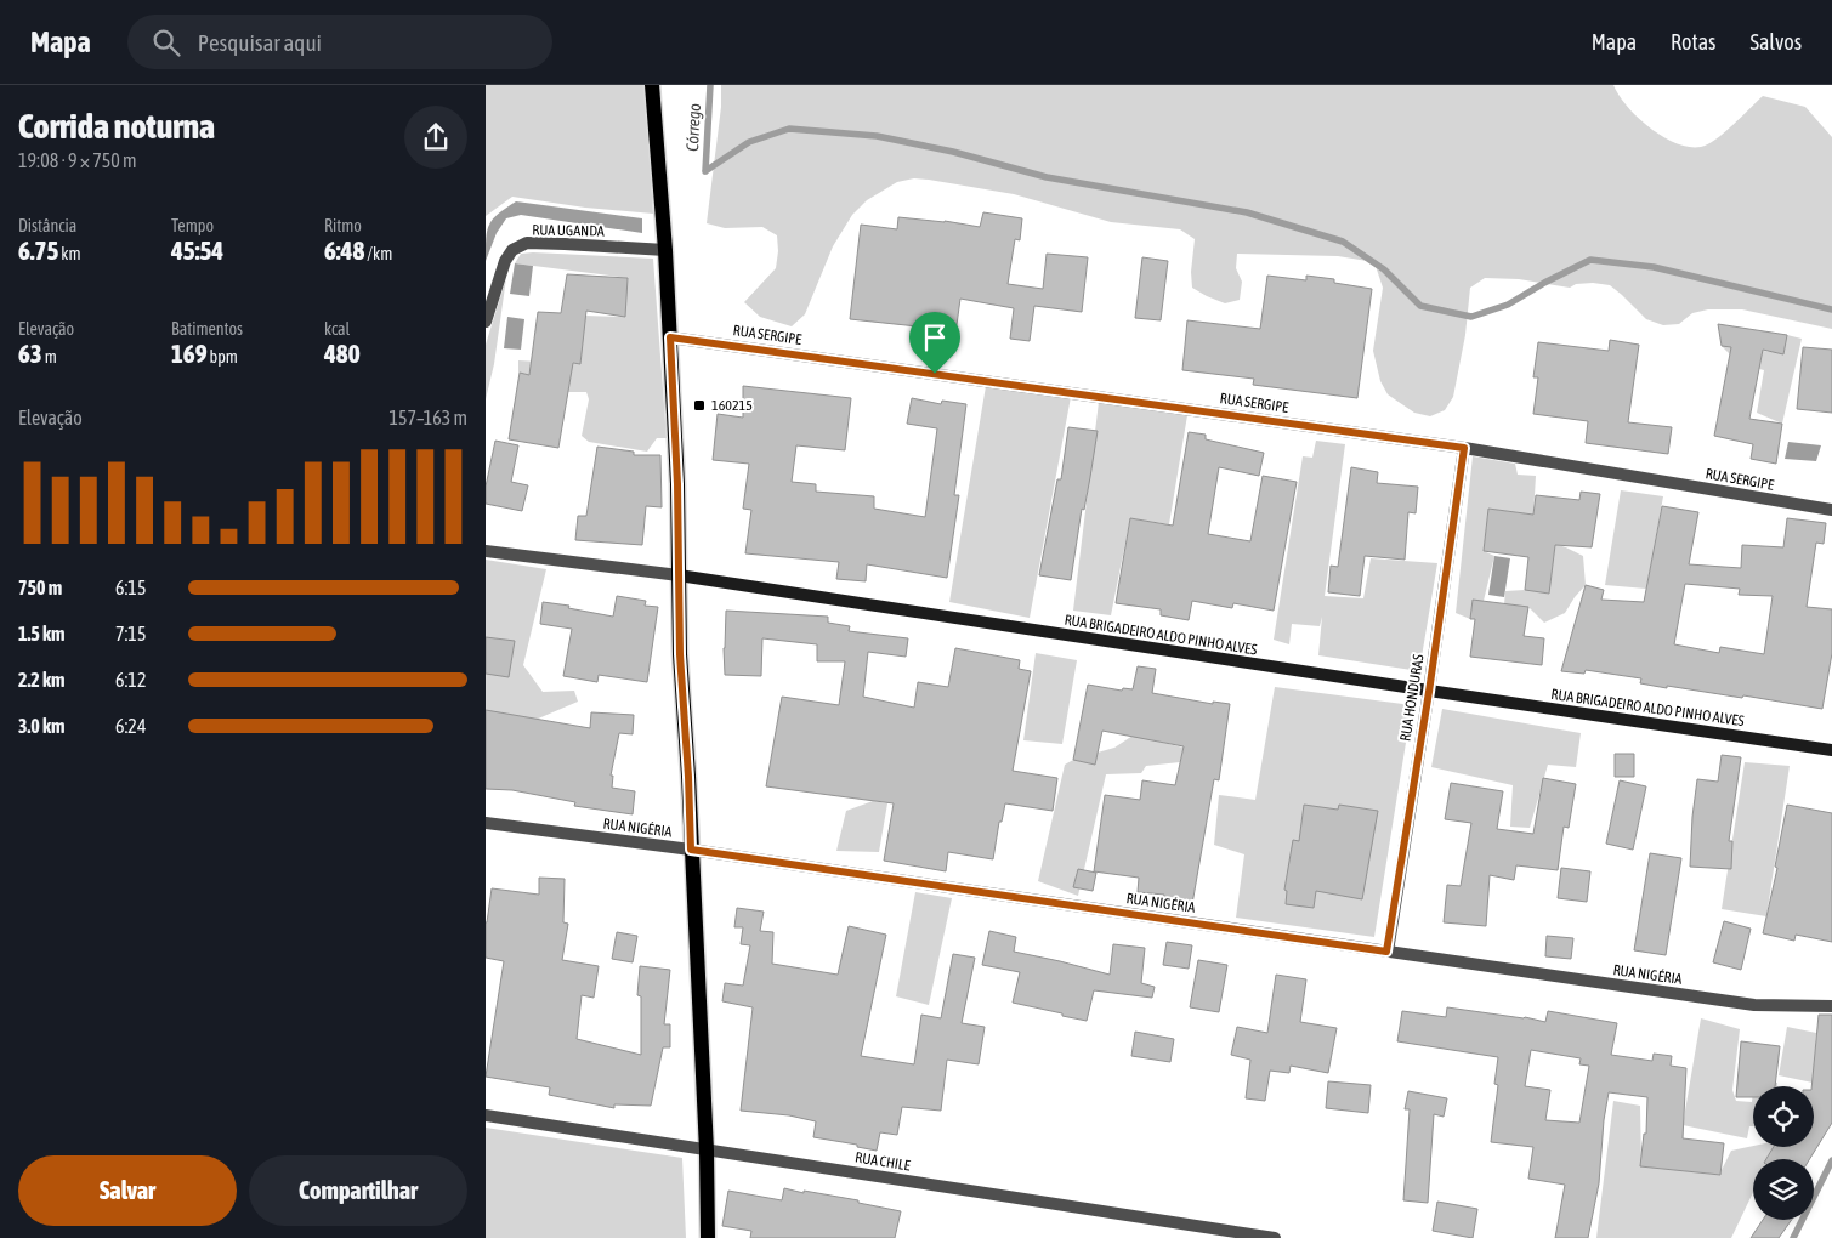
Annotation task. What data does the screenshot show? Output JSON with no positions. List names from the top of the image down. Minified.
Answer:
{"streets":{"street":["RUA UGANDA","RUA SERGIPE","RUA BRIGADEIRO ALDO PINHO ALVES","RUA HONDURAS","RUA NIGÉRIA","RUA CHILE"]},"crossings":[["RUA SERGIPE","RUA HONDURAS"],["RUA BRIGADEIRO ALDO PINHO ALVES","RUA HONDURAS"],["RUA HONDURAS","RUA NIGÉRIA"]],"water":["Córrego"],"places":{"transit":["160215"]},"page":{"header":"Mapa","search":"Pesquisar aqui","nav":["Mapa","Rotas","Salvos"],"heading":["Corrida noturna","19:08 · 9 × 750 m"],"stats":[["Distância","6.75 km"],["Tempo","45:54"],["Ritmo","6:48 /km"],["Elevação","63 m"],["Batimentos","169 bpm"],["kcal","480"]],"chart":["Elevação","157–163 m"],"list":[{"name":"750 m","note":"6:15"},{"name":"1.5 km","note":"7:15"},{"name":"2.2 km","note":"6:12"},{"name":"3.0 km","note":"6:24"}],"buttons":["Salvar","Compartilhar"]}}
